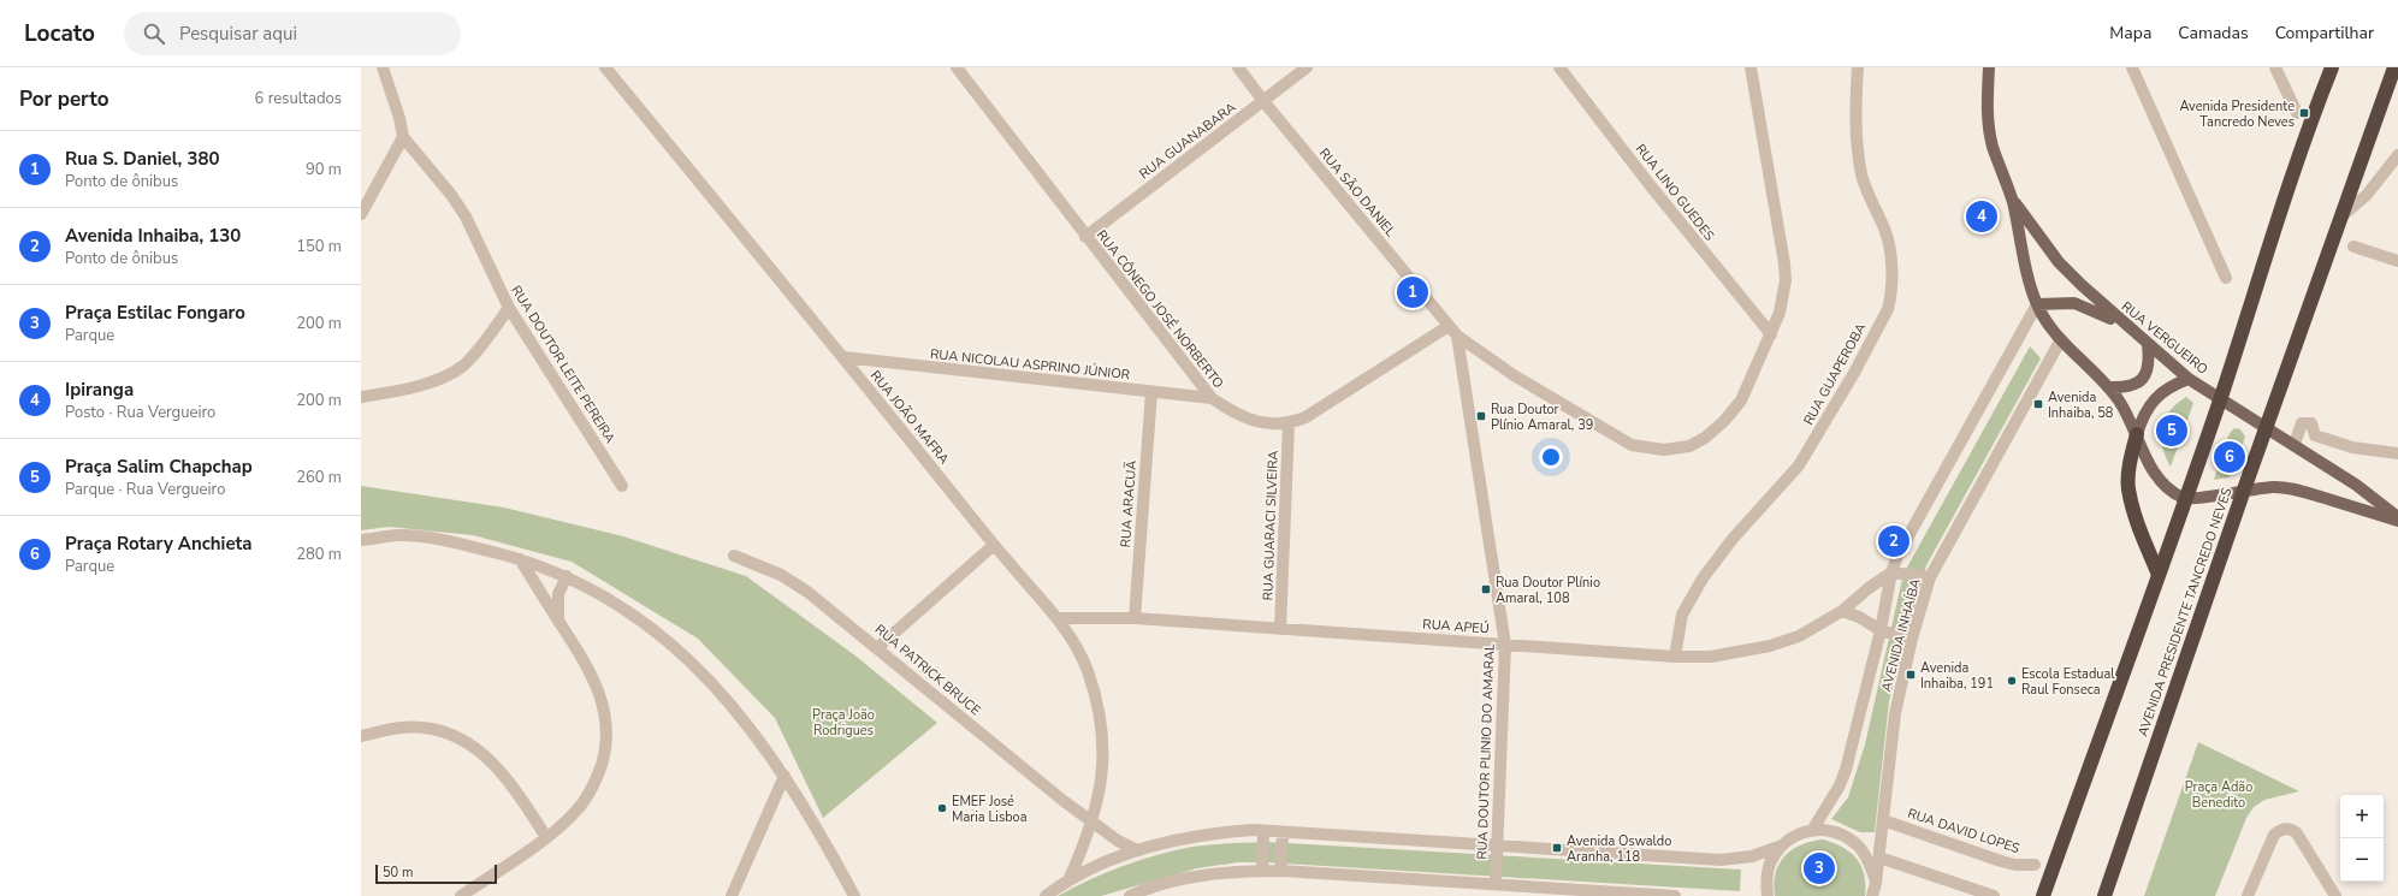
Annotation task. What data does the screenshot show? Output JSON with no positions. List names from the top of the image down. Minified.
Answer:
{"streets":{"highway":["AVENIDA PRESIDENTE TANCREDO NEVES"],"main road":["RUA VERGUEIRO"],"street":["RUA GUANABARA","RUA SÃO DANIEL","RUA LINO GUEDES","RUA CÔNEGO JOSÉ NORBERTO","RUA DOUTOR LEITE PEREIRA","RUA NICOLAU ASPRINO JÚNIOR","RUA GUAPEROBA","RUA JOÃO MAFRA","RUA ARACUÃ","RUA GUARACI SILVEIRA","RUA APEÚ","AVENIDA INHAÍBA","RUA PATRICK BRUCE","RUA DOUTOR PLINIO DO AMARAL","RUA DAVID LOPES"]},"crossings":[["RUA GUANABARA","RUA SÃO DANIEL"],["RUA GUANABARA","RUA CÔNEGO JOSÉ NORBERTO"],["RUA SÃO DANIEL","RUA CÔNEGO JOSÉ NORBERTO"],["RUA SÃO DANIEL","RUA DOUTOR PLINIO DO AMARAL"],["RUA CÔNEGO JOSÉ NORBERTO","RUA NICOLAU ASPRINO JÚNIOR"],["RUA CÔNEGO JOSÉ NORBERTO","RUA GUARACI SILVEIRA"],["RUA CÔNEGO JOSÉ NORBERTO","RUA DOUTOR PLINIO DO AMARAL"],["RUA VERGUEIRO","AVENIDA PRESIDENTE TANCREDO NEVES"],["RUA VERGUEIRO","AVENIDA INHAÍBA"],["RUA NICOLAU ASPRINO JÚNIOR","RUA JOÃO MAFRA"],["RUA NICOLAU ASPRINO JÚNIOR","RUA ARACUÃ"],["RUA GUAPEROBA","RUA APEÚ"],["RUA JOÃO MAFRA","RUA APEÚ"],["RUA JOÃO MAFRA","RUA PATRICK BRUCE"],["RUA ARACUÃ","RUA APEÚ"],["RUA GUARACI SILVEIRA","RUA APEÚ"],["RUA APEÚ","AVENIDA INHAÍBA"],["RUA APEÚ","RUA DOUTOR PLINIO DO AMARAL"],["AVENIDA INHAÍBA","RUA DAVID LOPES"]],"parks":["Praça João Rodrigues","Praça Adão Benedito"],"places":{"transit":["Avenida Presidente Tancredo Neves","Avenida Inhaiba, 58","Rua Doutor Plínio Amaral, 39","Rua Doutor Plínio Amaral, 108","Avenida Inhaiba, 191","Avenida Oswaldo Aranha, 118"],"other":["Escola Estadual Raul Fonseca","EMEF José Maria Lisboa"]},"scale_bar":"50 m","page":{"header":"Locato","search":"Pesquisar aqui","nav":["Mapa","Camadas","Compartilhar"],"heading":["Por perto","6 resultados"],"list":[{"mark":"1","name":"Rua S. Daniel, 380","note":"Ponto de ônibus","value":"90 m"},{"mark":"2","name":"Avenida Inhaiba, 130","note":"Ponto de ônibus","value":"150 m"},{"mark":"3","name":"Praça Estilac Fongaro","note":"Parque","value":"200 m"},{"mark":"4","name":"Ipiranga","note":"Posto · Rua Vergueiro","value":"200 m"},{"mark":"5","name":"Praça Salim Chapchap","note":"Parque · Rua Vergueiro","value":"260 m"},{"mark":"6","name":"Praça Rotary Anchieta","note":"Parque","value":"280 m"}],"pins":["4","1","5","6","2","3"],"map_buttons":["+","−"],"scale":"50 m"}}
